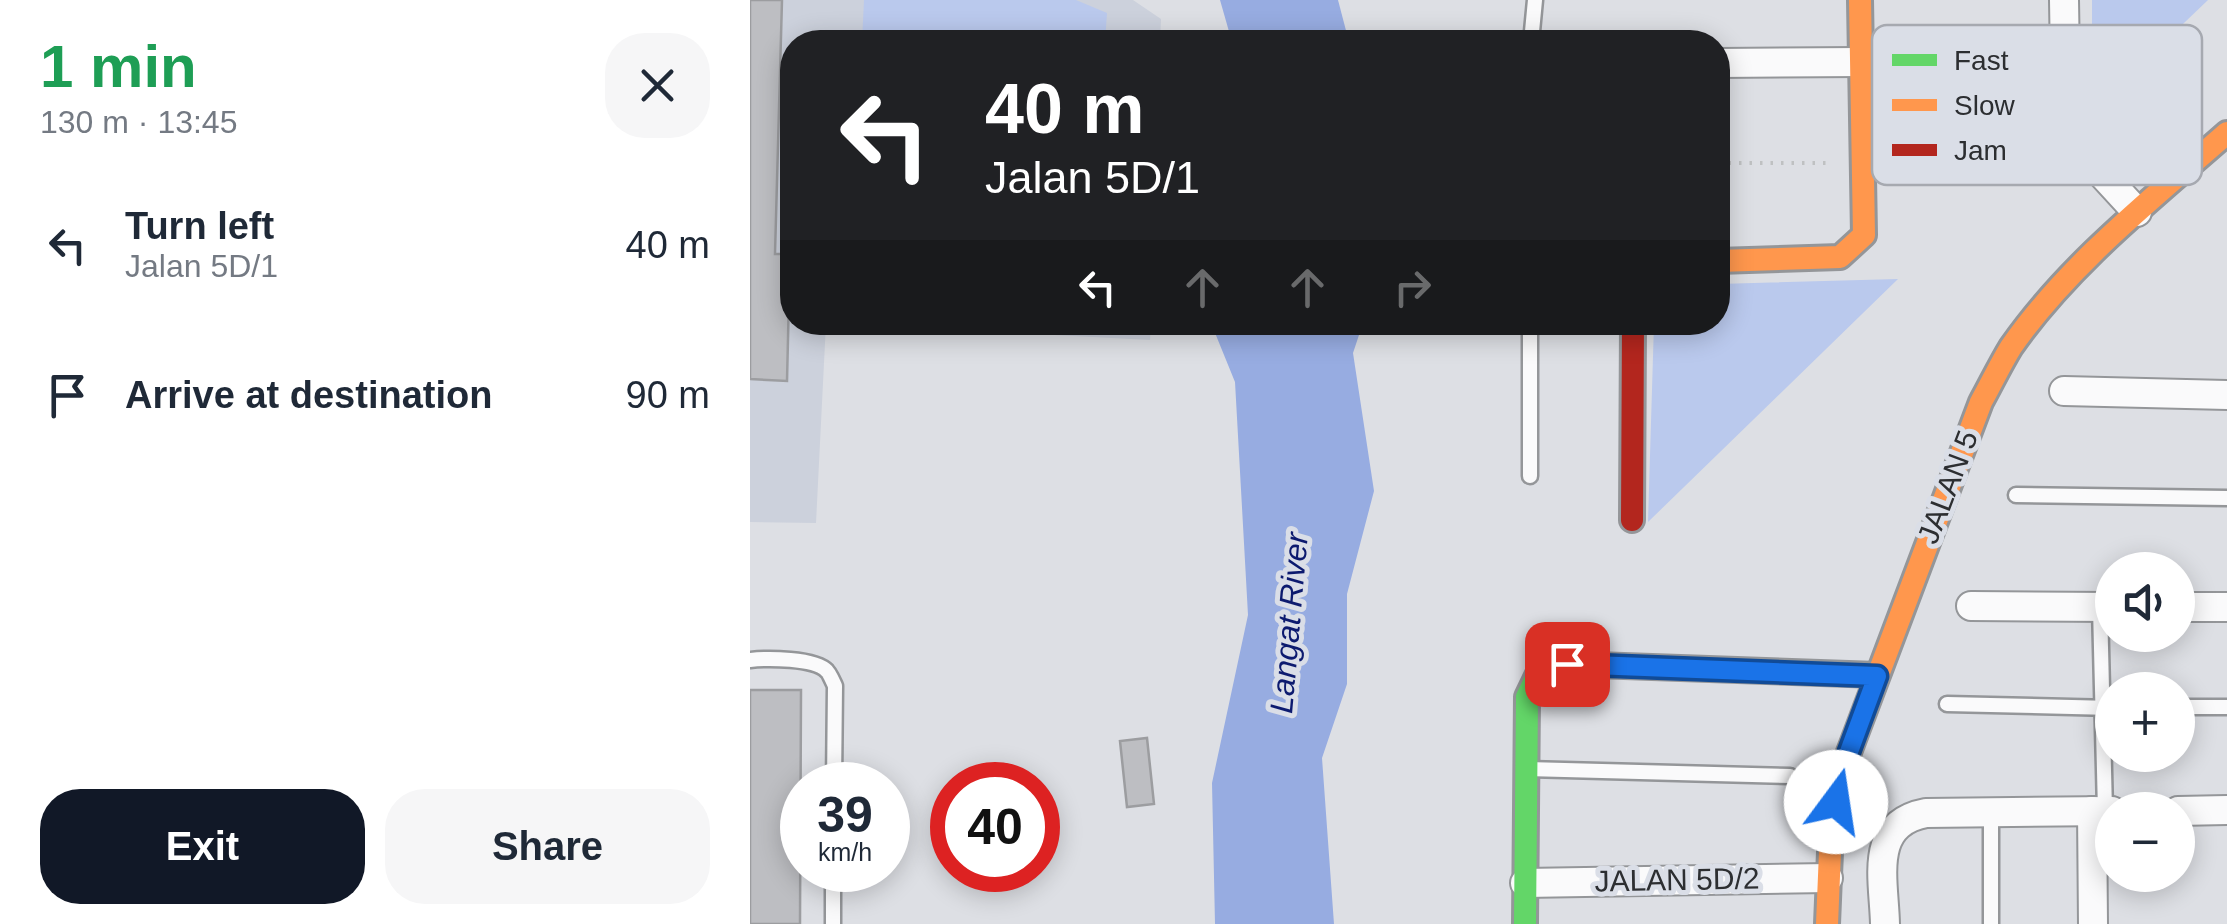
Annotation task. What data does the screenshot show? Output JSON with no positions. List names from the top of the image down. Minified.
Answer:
{"streets":{"street":["JALAN 5","JALAN 5D/2"]},"crossings":[["JALAN 5","JALAN 5D/2"]],"water":["Langat River"],"legend":["Fast","Slow","Jam"],"page":{"heading":["1 min","130 m · 13:45"],"turn":["40 m","Jalan 5D/1"],"list":[{"name":"Turn left","note":"Jalan 5D/1","value":"40 m"},{"name":"Arrive at destination","value":"90 m"}],"map_buttons":["+","−"],"speed":"39 km/h","limit":"40","buttons":["Exit","Share"]}}
